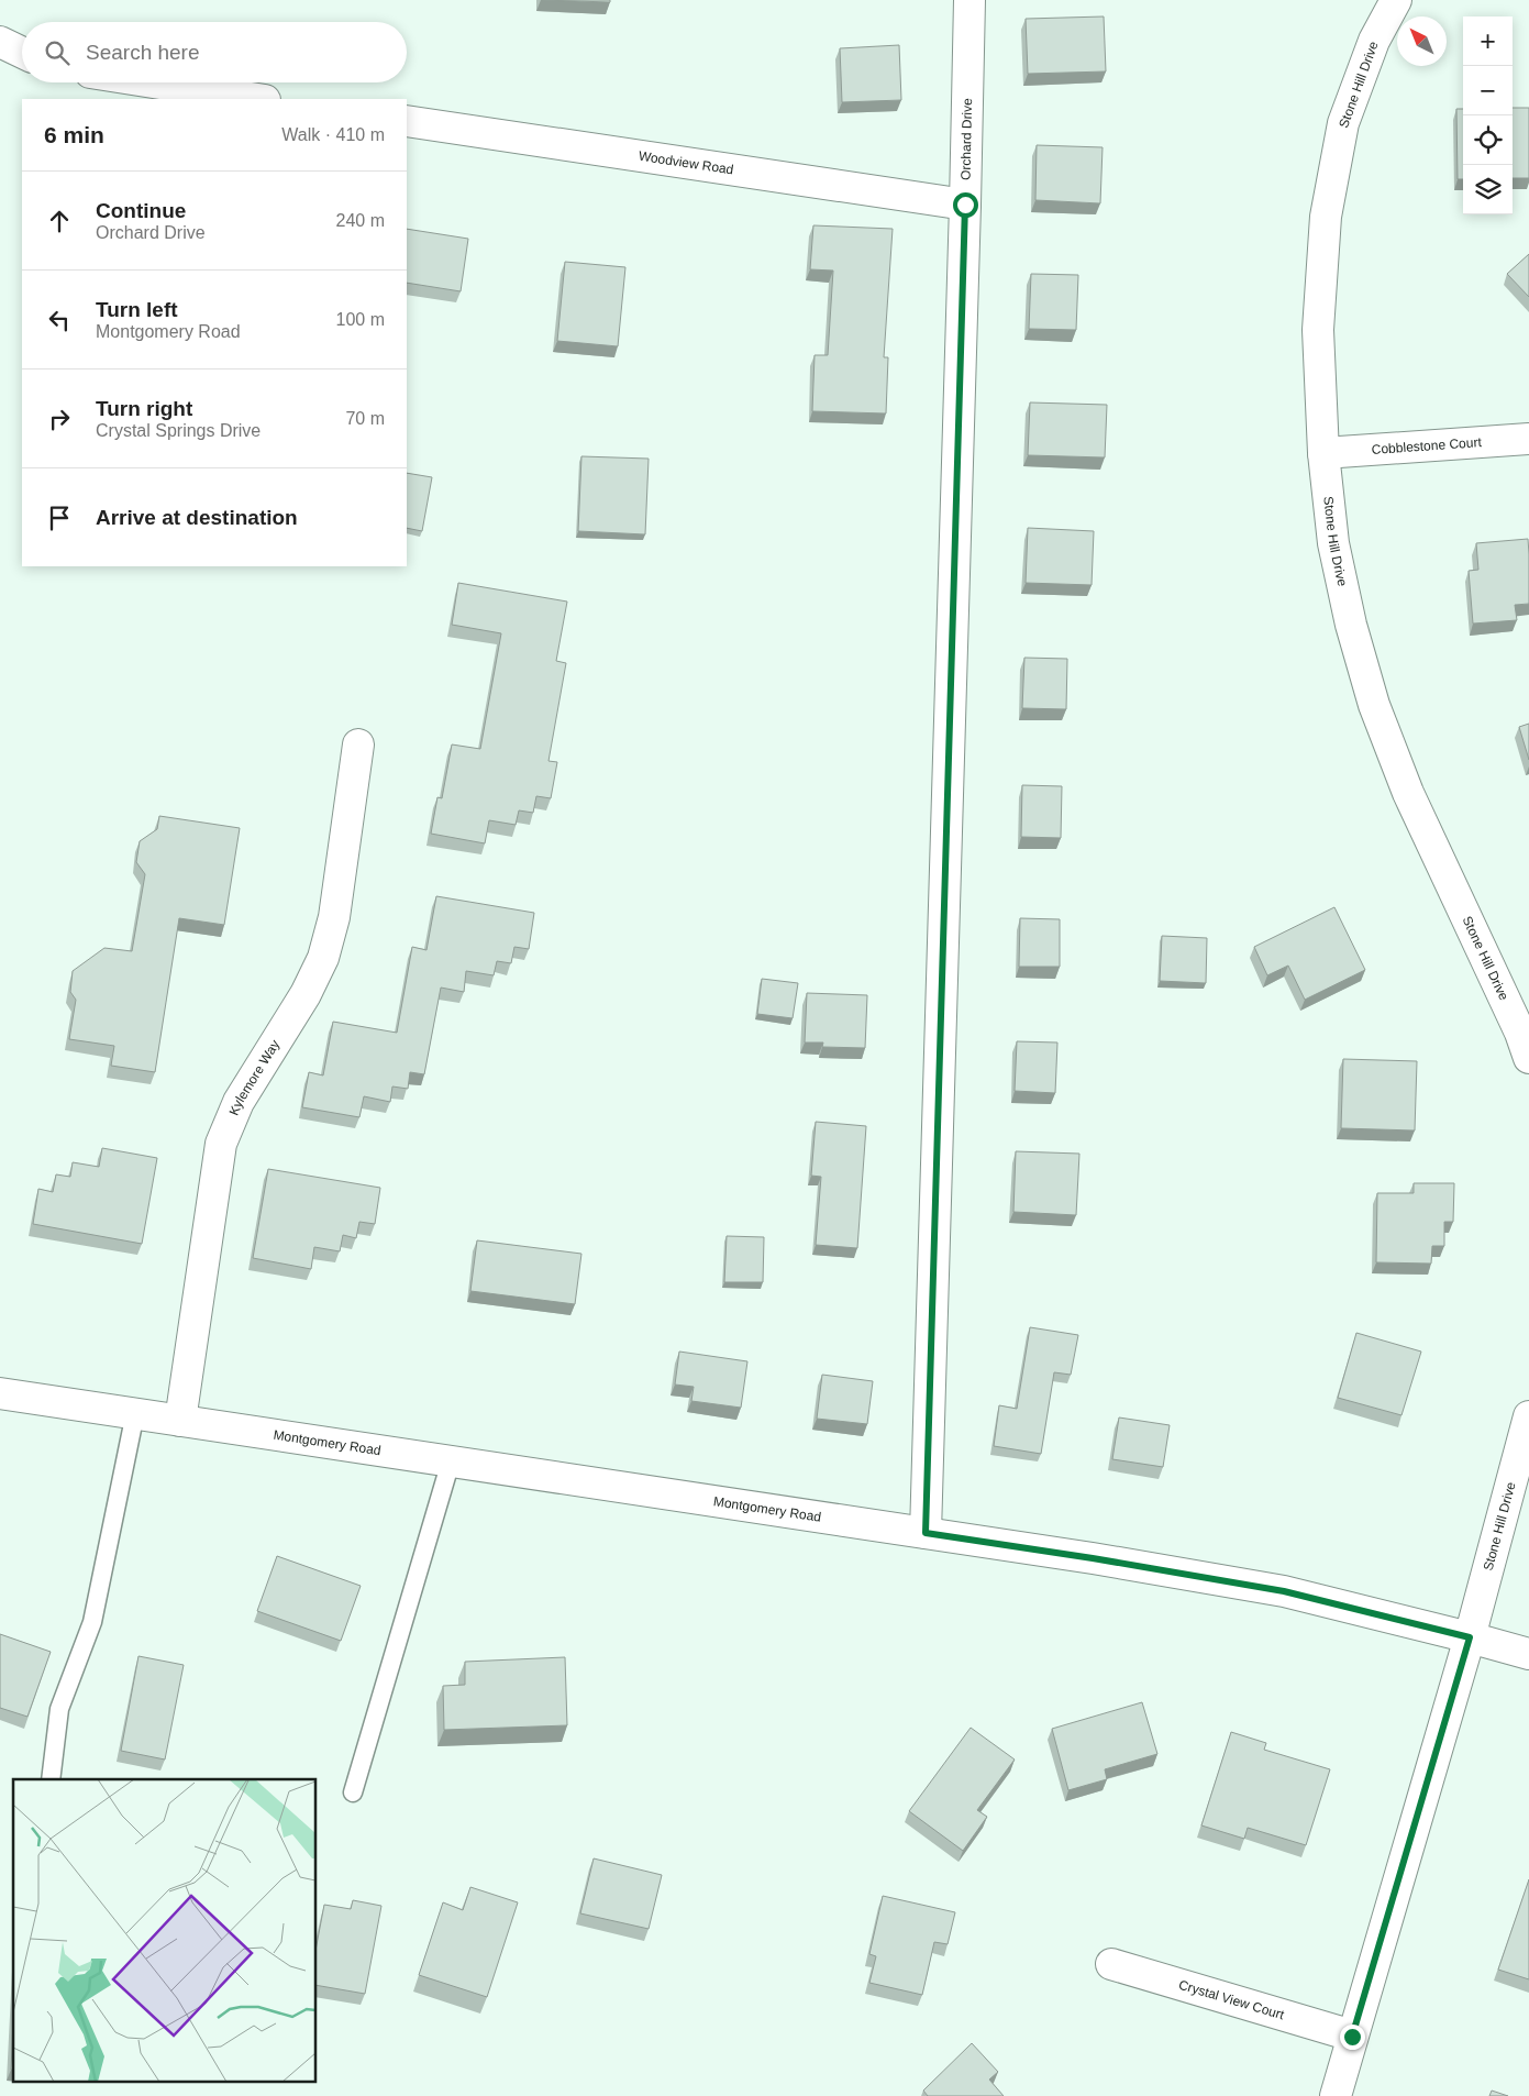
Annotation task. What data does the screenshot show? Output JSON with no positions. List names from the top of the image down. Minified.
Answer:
{"streets":{"street":["Stone Hill Drive","Orchard Drive","Woodview Road","Cobblestone Court","Kylemore Way","Montgomery Road","Crystal View Court"]},"crossings":[["Stone Hill Drive","Cobblestone Court"],["Stone Hill Drive","Montgomery Road"],["Stone Hill Drive","Crystal View Court"],["Orchard Drive","Woodview Road"],["Orchard Drive","Montgomery Road"],["Kylemore Way","Montgomery Road"]],"north":"top left","page":{"map_buttons":["+","−"],"search":"Search here","heading":["6 min","Walk · 410 m"],"list":[["Continue","Orchard Drive","240 m"],["Turn left","Montgomery Road","100 m"],["Turn right","Crystal Springs Drive","70 m"],"Arrive at destination"]}}
